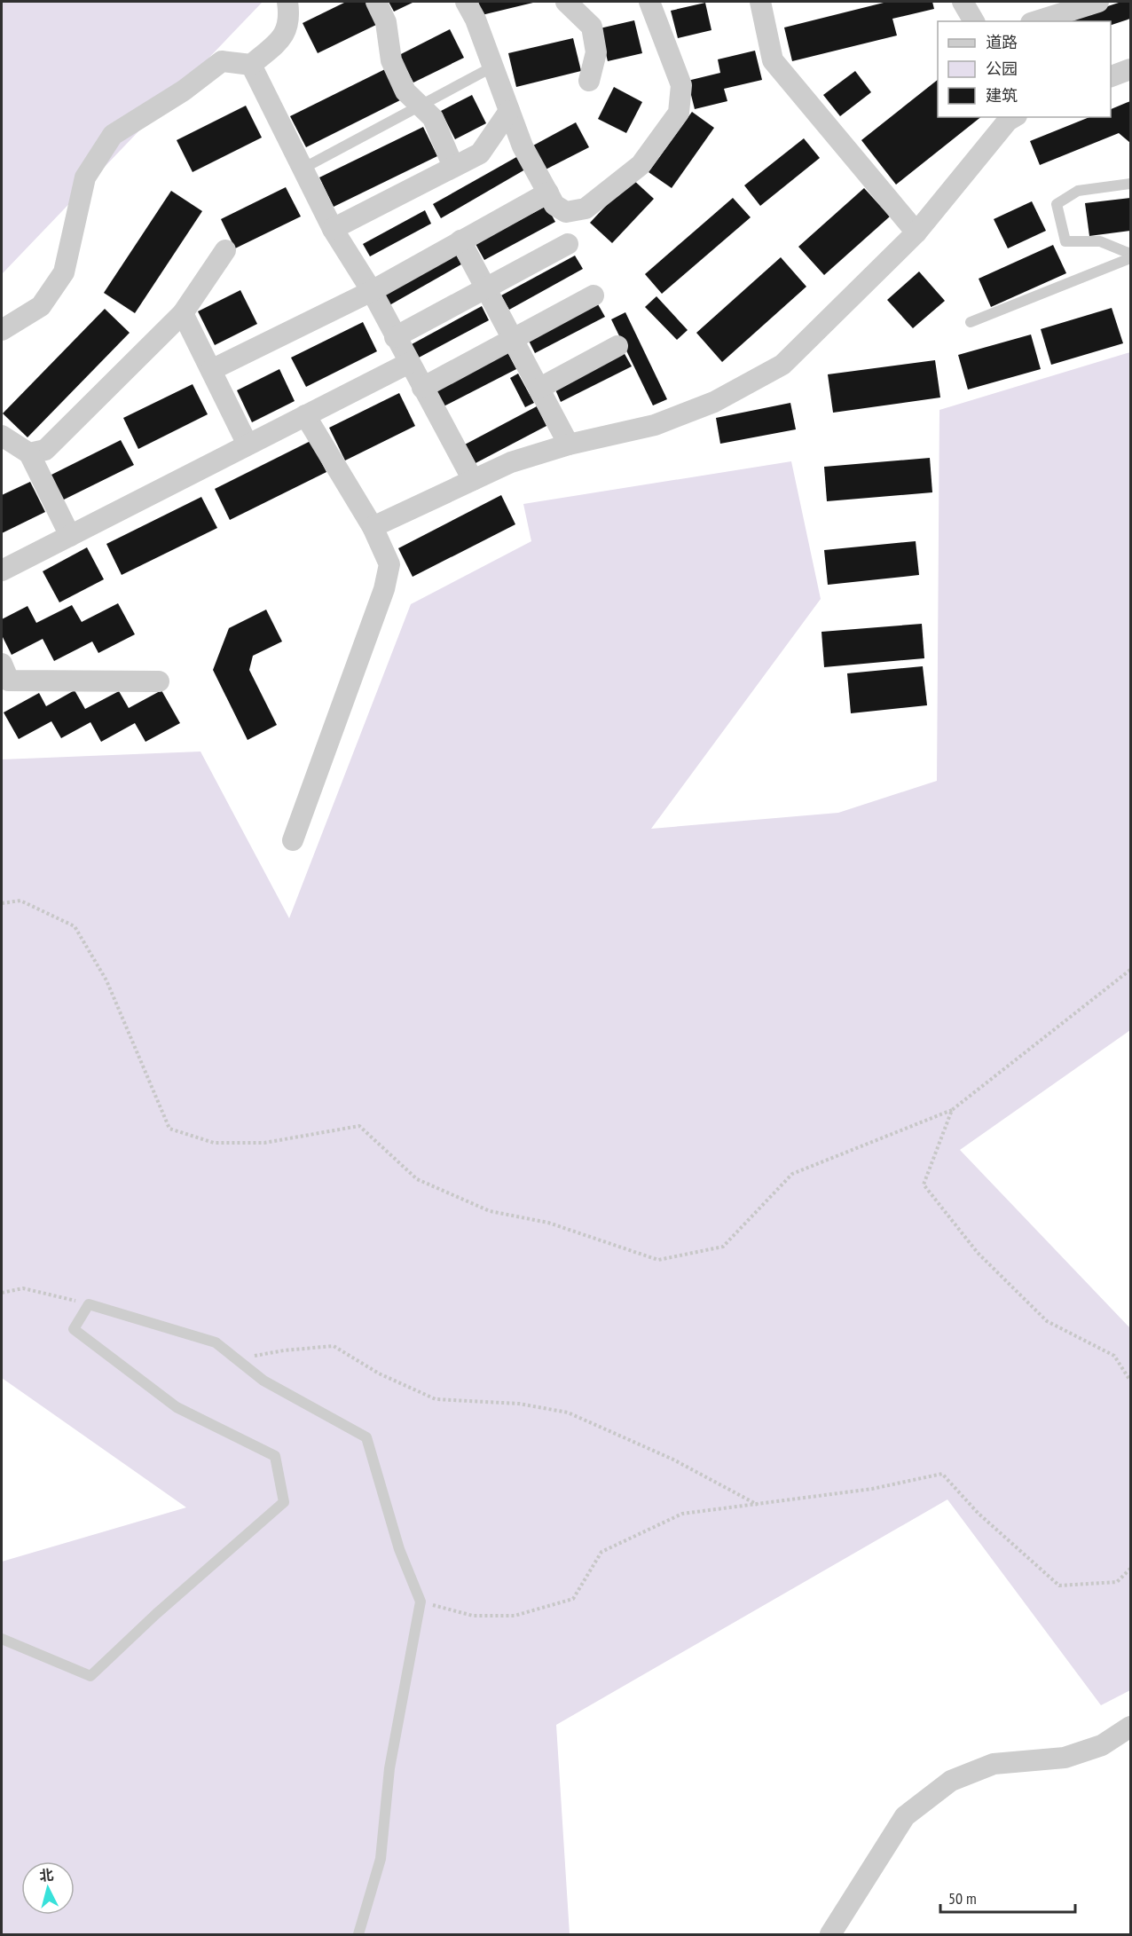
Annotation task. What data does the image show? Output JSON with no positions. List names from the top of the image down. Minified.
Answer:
{"legend":["道路","公园","建筑"],"scale_bar":"50 m","north":"top"}
